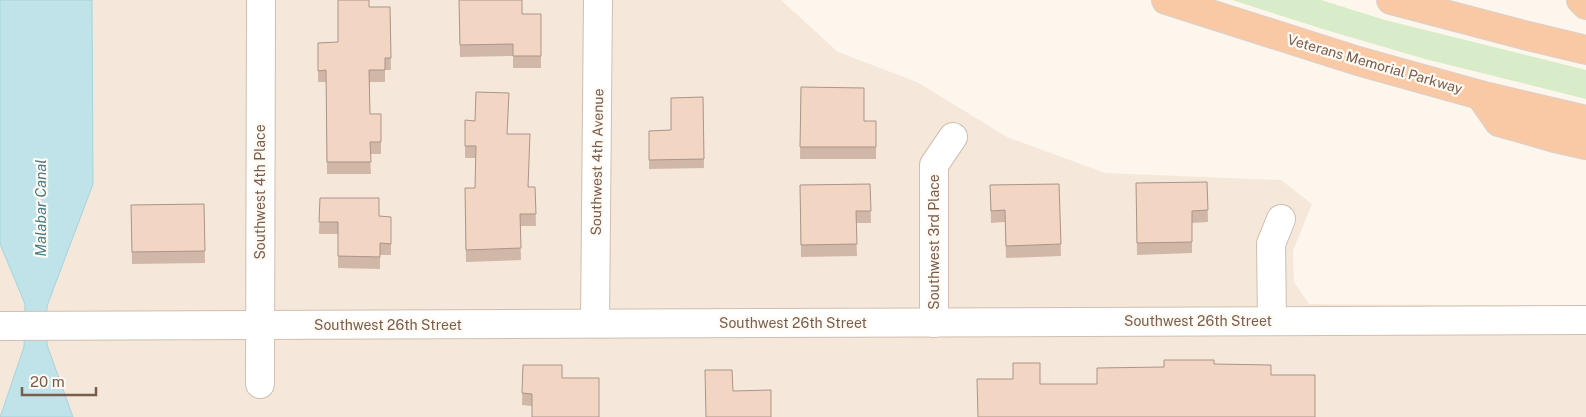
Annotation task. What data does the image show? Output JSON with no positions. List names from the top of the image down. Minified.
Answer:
{"streets":{"highway":["Veterans Memorial Parkway"],"street":["Southwest 4th Avenue","Southwest 4th Place","Southwest 3rd Place","Southwest 26th Street"]},"crossings":[["Southwest 4th Avenue","Southwest 26th Street"],["Southwest 4th Place","Southwest 26th Street"],["Southwest 3rd Place","Southwest 26th Street"]],"water":["Malabar Canal"],"scale_bar":"20 m"}
